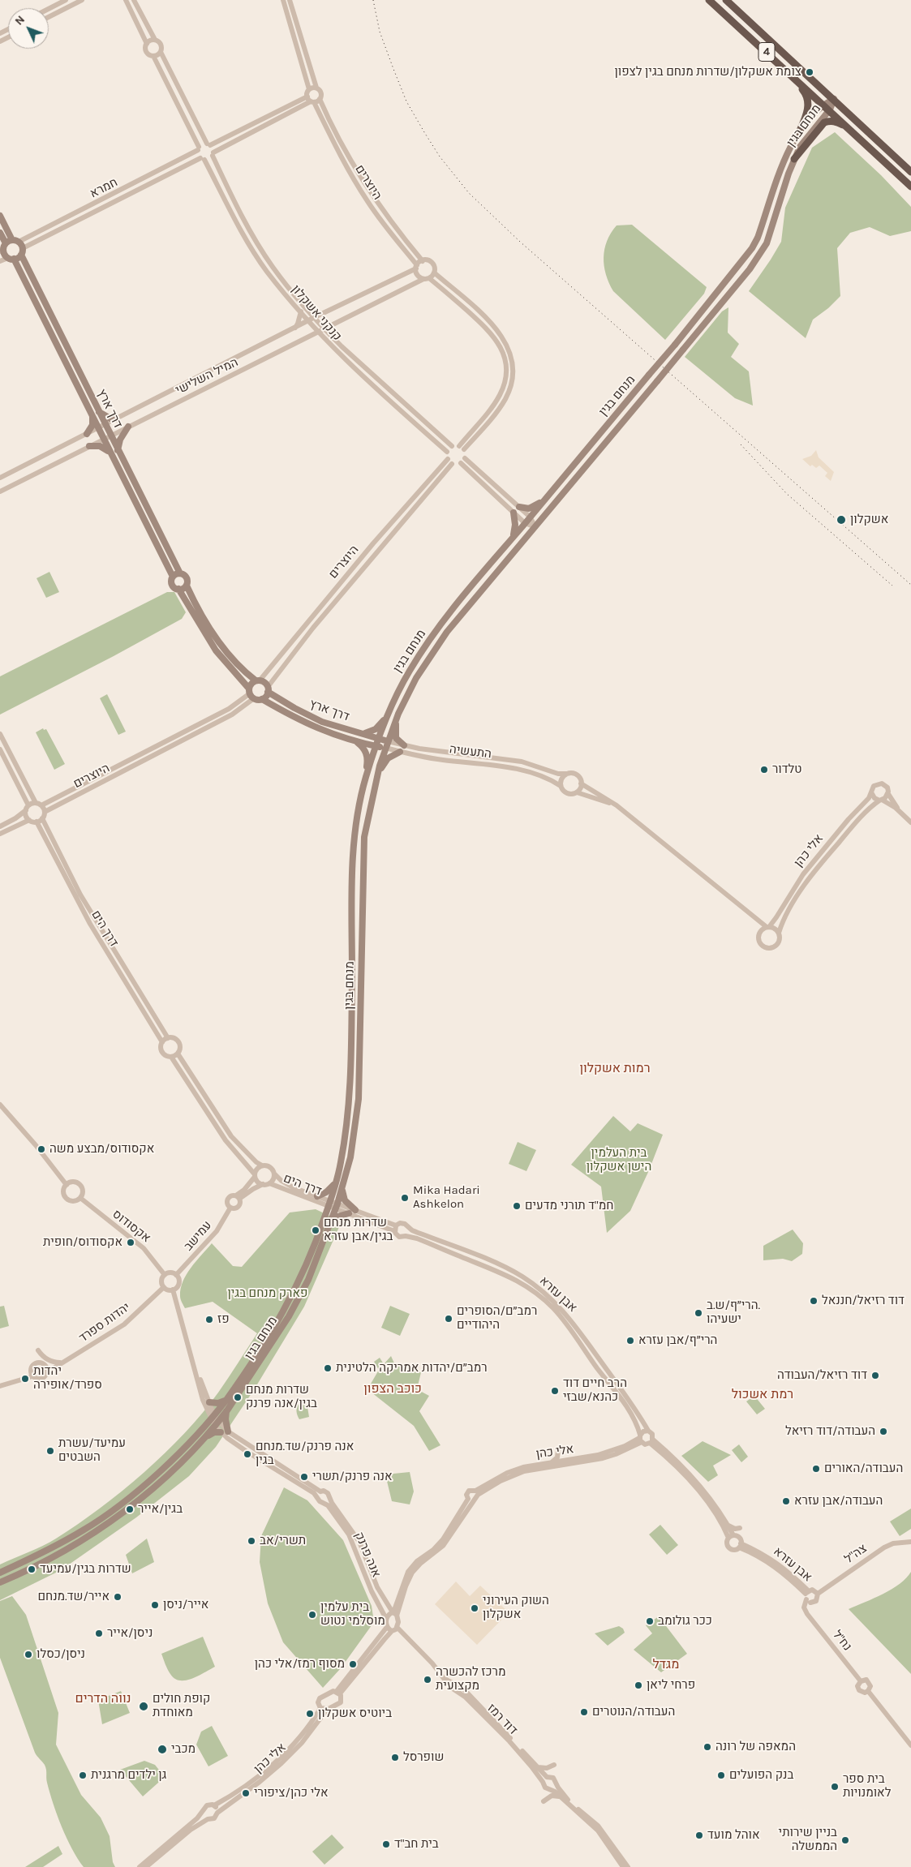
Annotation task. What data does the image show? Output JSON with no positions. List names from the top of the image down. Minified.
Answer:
{"streets":{"highway":["4"],"main road":["מנחם בגין","דרך ארץ","התעשיה"],"street":["היוצרים","חמרא","קנקני אשקלון","המיל השלישי","אלי כהן","דרך הים","אקסודוס","עמישב","אבן עזרא","יהדות ספרד","צה\"ל","אנה פרנק","נח\"ל","דוד רמז"]},"crossings":[["4","מנחם בגין"],["מנחם בגין","דרך ארץ"],["מנחם בגין","התעשיה"],["מנחם בגין","דרך הים"],["היוצרים","קנקני אשקלון"],["היוצרים","המיל השלישי"],["היוצרים","דרך ארץ"],["היוצרים","דרך הים"],["חמרא","קנקני אשקלון"],["חמרא","דרך ארץ"],["קנקני אשקלון","המיל השלישי"],["המיל השלישי","דרך ארץ"],["דרך ארץ","התעשיה"],["אלי כהן","אבן עזרא"],["אקסודוס","עמישב"],["אקסודוס","יהדות ספרד"],["עמישב","יהדות ספרד"],["אבן עזרא","צה\"ל"],["אבן עזרא","נח\"ל"],["צה\"ל","נח\"ל"]],"districts":["רמות אשקלון","כוכב הצפון","רמת אשכול","מגדל","נווה הדרים"],"parks":["בית העלמין הישן אשקלון","פארק מנחם בגין"],"places":["צומת אשקלון/שדרות מנחם בגין לצפון","אשקלון","טלדור","אקסודוס/מבצע משה","Mika Hadari Ashkelon","חמ\"ד תורני מדעים","שדרות מנחם בגין/אבן עזרא","אקסודוס/חופית","דוד רזיאל/חננאל","הרי״ף/ש.ב. ישעיהו","רמב״ם/הסופרים היהודיים","פז","הרי״ף/אבן עזרא","רמב״ם/יהדות אמריקה הלטינית","דוד רזיאל/העבודה","יהדות ספרד/אופירה","הרב חיים דוד כהנא/שבזי","שדרות מנחם בגין/אנה פרנק","העבודה/דוד רזיאל","עמיעד/עשרת השבטים","אנה פרנק/שד.מנחם בגין","העבודה/האורים","אנה פרנק/תשרי","העבודה/אבן עזרא","בגין/אייר","תשרי/אב","שדרות בגין/עמיעד","אייר/שד.מנחם","אייר/ניסן","השוק העירוני אשקלון","בית עלמין מוסלמי נטוש","ככר גולומב","ניסן/אייר","ניסן/כסלו","מסוף רמז/אלי כהן","מרכז להכשרה מקצועית","פרחי ליאן","קופת חולים מאוחדת","העבודה/הנוטרים","ביוטיס אשקלון","המאפה של רונה","מכבי","שופרסל","גן ילדים מרגנית","בנק הפועלים","בית ספר לאומנויות","אלי כהן/ציפורי","אוהל מועד","בניין שירותי הממשלה","בית חב\"ד"],"north":"top left"}
